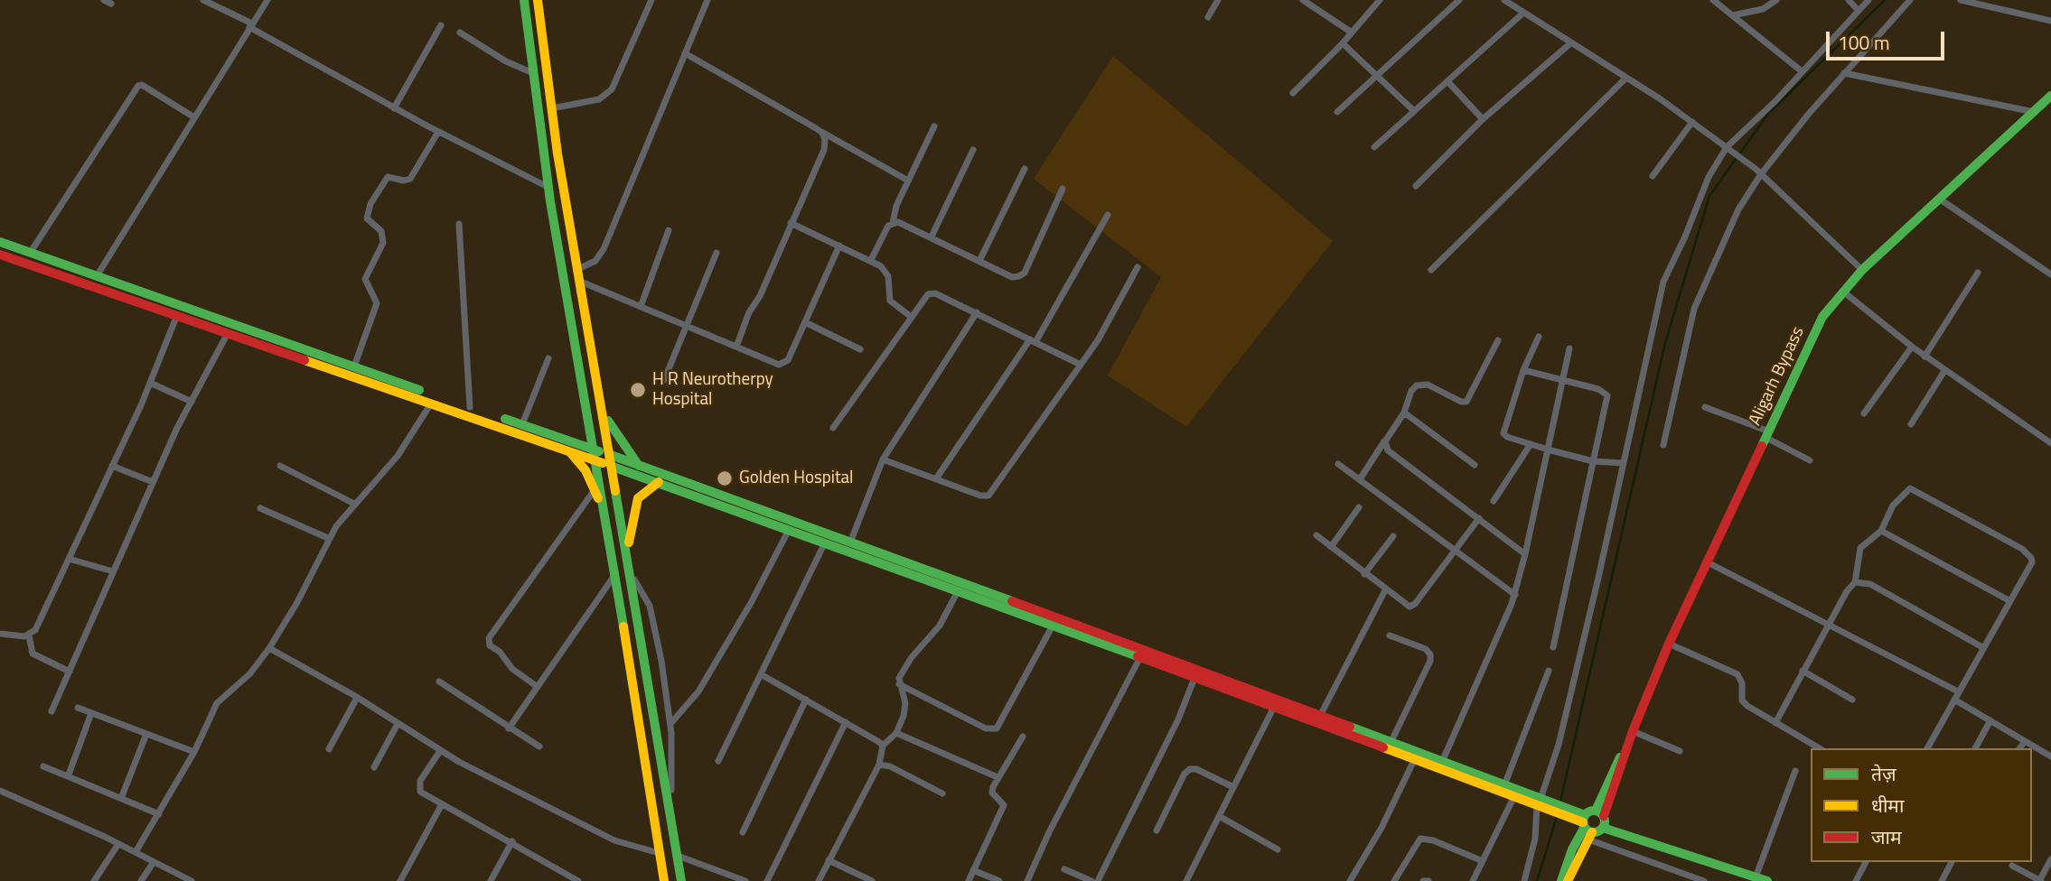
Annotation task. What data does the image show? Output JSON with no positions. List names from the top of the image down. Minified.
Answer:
{"streets":{"main road":["Aligarh Bypass"]},"places":["H R Neurotherpy Hospital","Golden Hospital"],"legend":["तेज़","धीमा","जाम"],"scale_bar":"100 m"}
